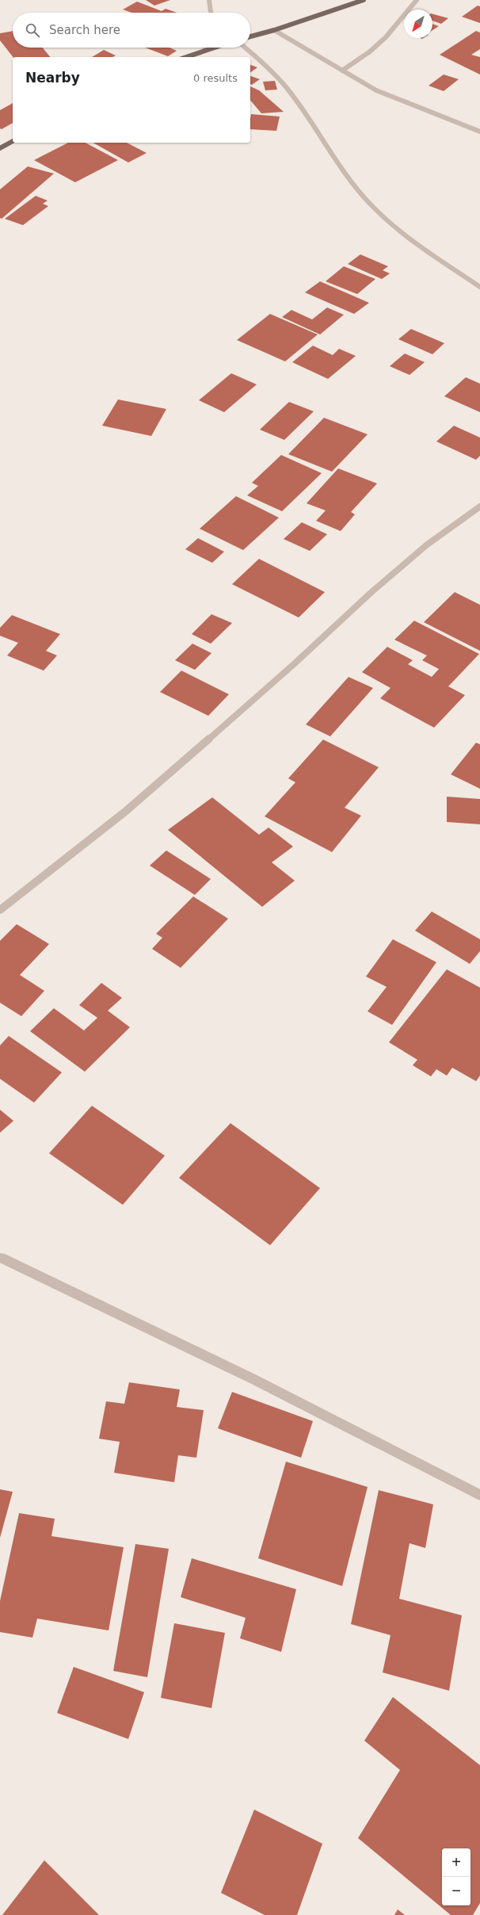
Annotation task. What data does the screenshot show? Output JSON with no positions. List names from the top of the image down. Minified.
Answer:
{"north":"bottom left","page":{"search":"Search here","heading":["Nearby","0 results"],"map_buttons":["+","−"]}}
